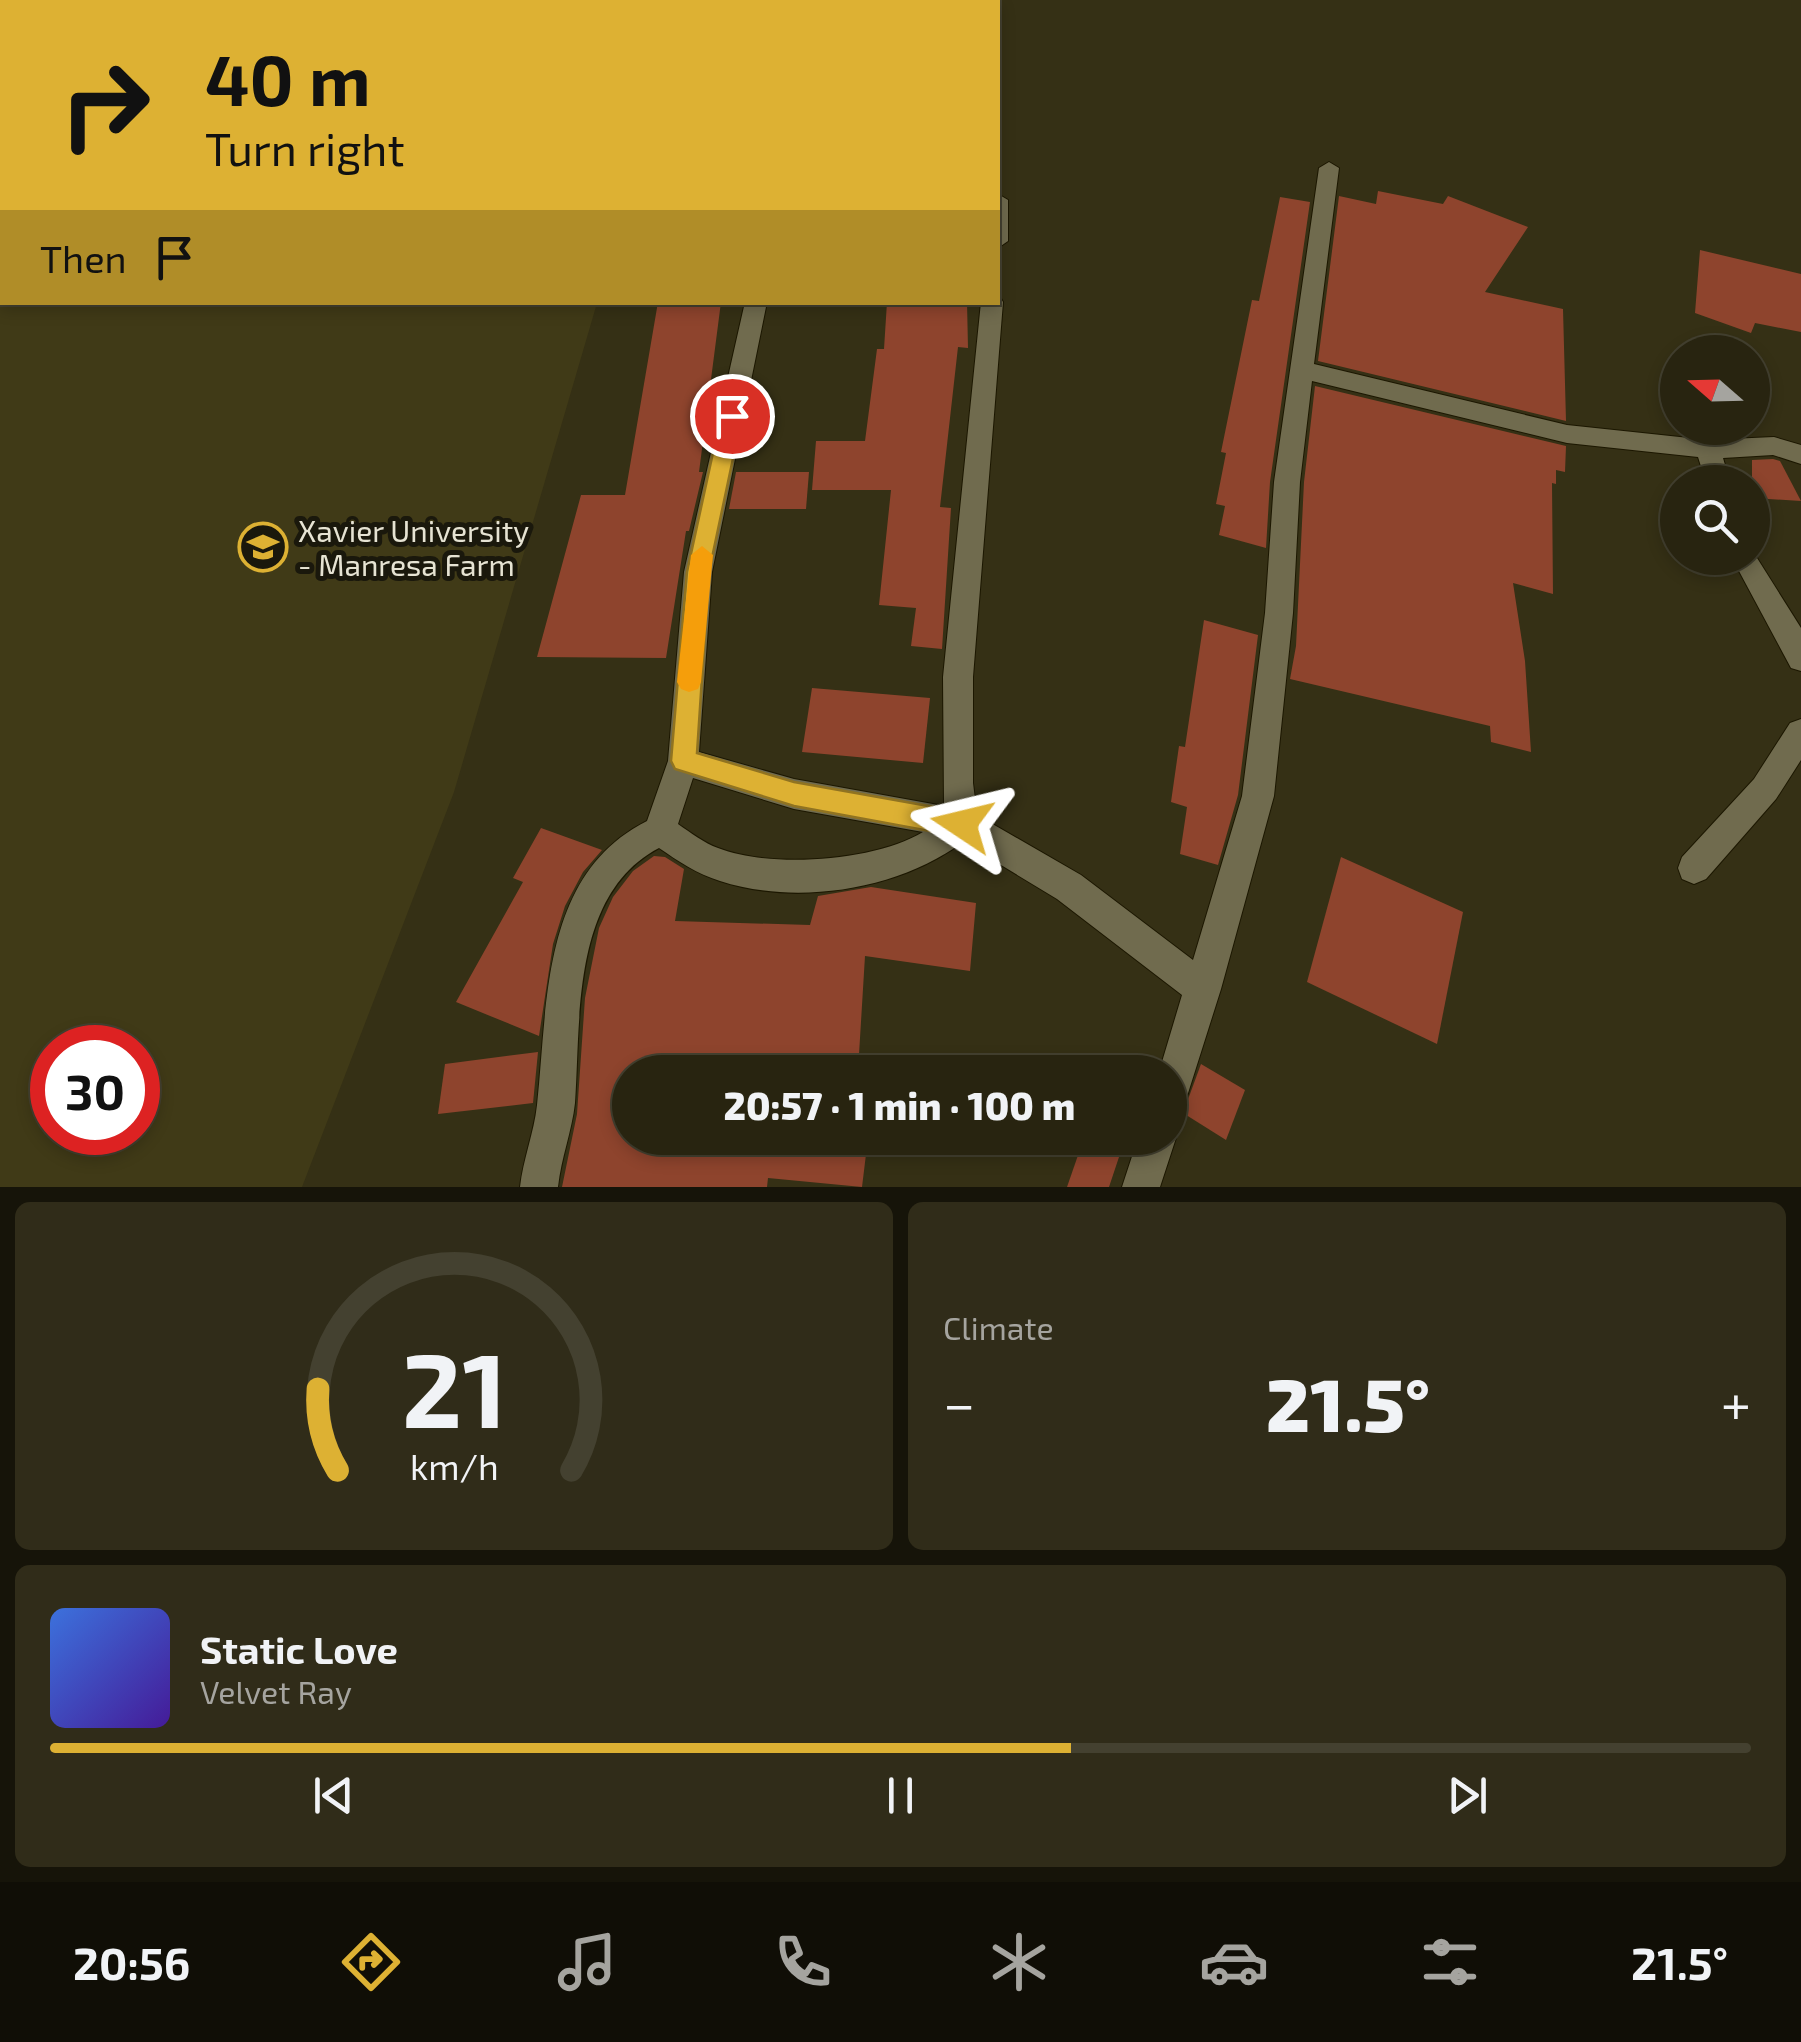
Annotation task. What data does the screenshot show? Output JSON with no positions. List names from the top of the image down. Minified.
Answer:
{"places":{"school or university":["Xavier University - Manresa Farm"]},"north":"left","page":{"turn":["40 m","Turn right"],"then":"Then","limit":"30","trip":"20:57 · 1 min · 100 m","tile":"Climate","heat":["−","21.5°","+"],"song":["Static Love","Velvet Ray"],"tabs":["20:56","21.5°"],"gauge":["21","km/h"]}}
